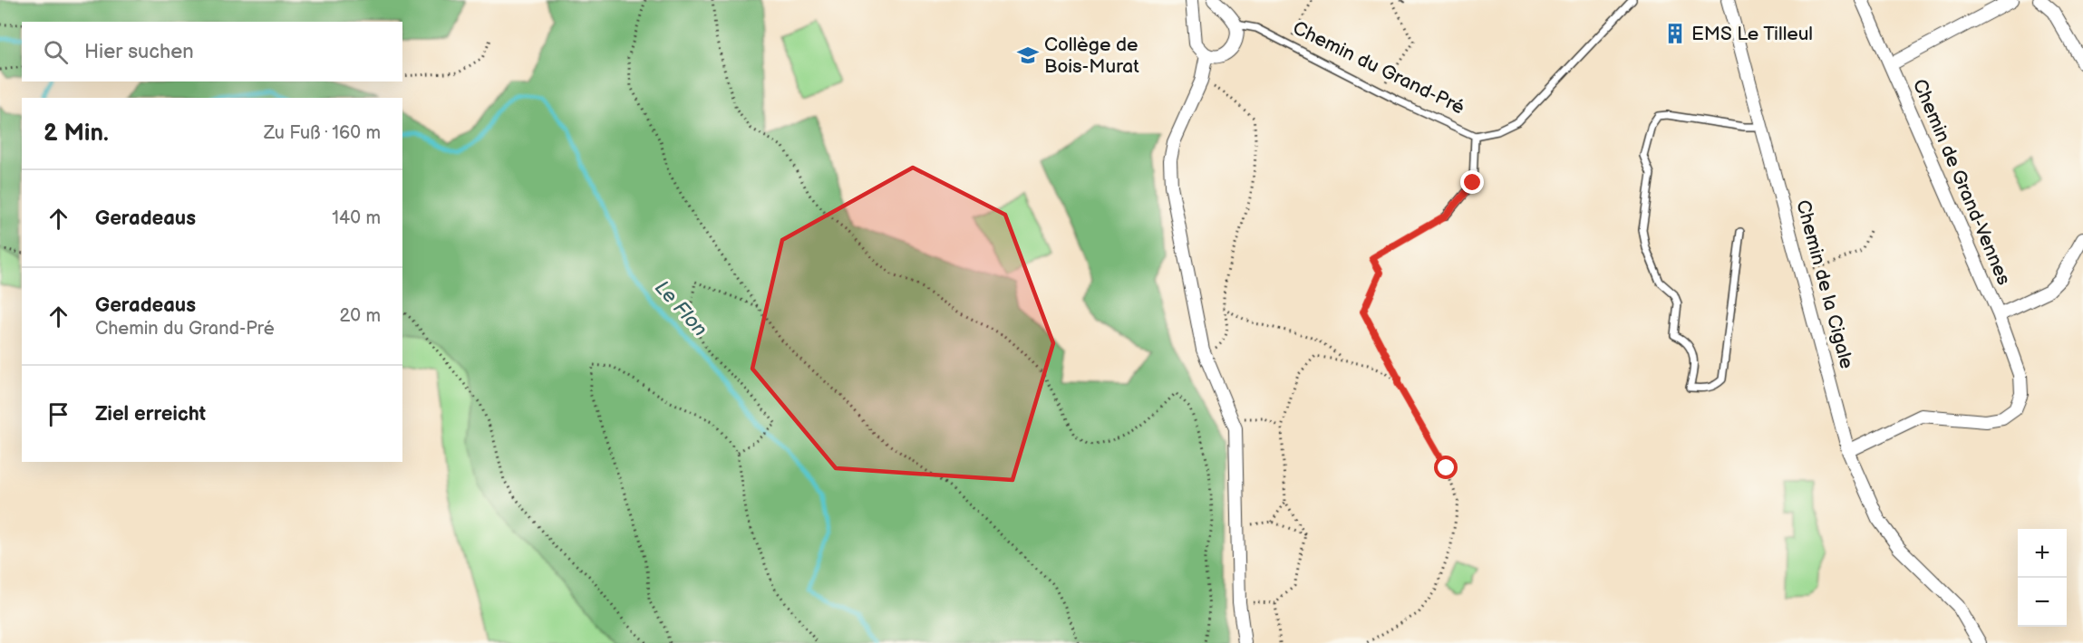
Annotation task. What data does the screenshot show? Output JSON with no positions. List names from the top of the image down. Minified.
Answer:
{"streets":{"street":["Chemin de Grand-Vennes","Chemin de la Cigale"],"lane":["Chemin du Grand-Pré"]},"crossings":[["Chemin de Grand-Vennes","Chemin de la Cigale"]],"water":["Le Flon"],"places":{"building":["EMS Le Tilleul"],"school or university":["Collège de Bois-Murat"]},"page":{"search":"Hier suchen","heading":["2 Min.","Zu Fuß · 160 m"],"list":[["Geradeaus","140 m"],["Geradeaus","Chemin du Grand-Pré","20 m"],"Ziel erreicht"],"map_buttons":["+","−"]}}
